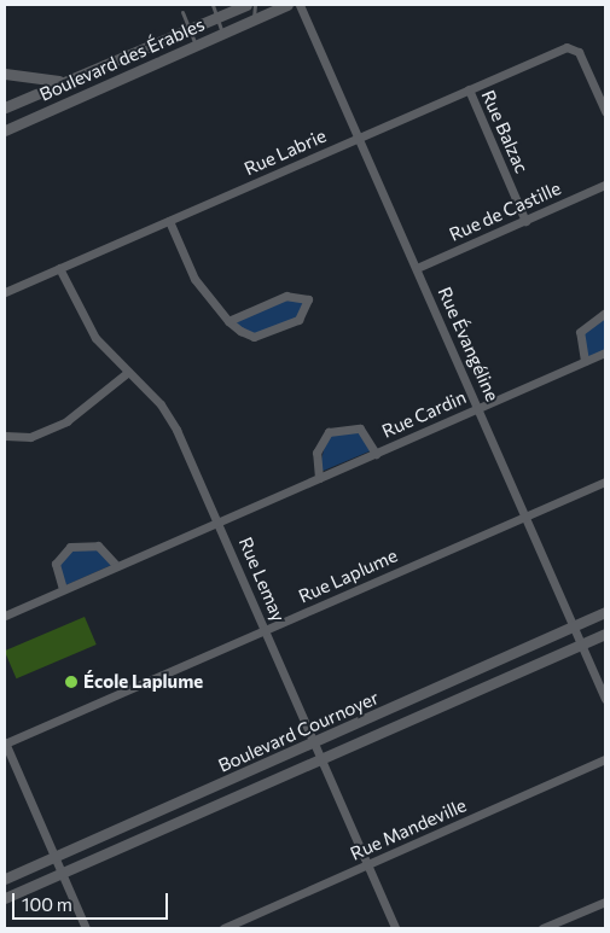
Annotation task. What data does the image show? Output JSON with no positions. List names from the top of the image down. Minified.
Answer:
{"streets":{"street":["Boulevard des Érables","Rue Balzac","Rue Labrie","Rue de Castille","Rue Évangéline","Rue Cardin","Rue Laplume","Rue Lemay","Boulevard Cournoyer","Rue Mandeville"]},"crossings":[["Rue Balzac","Rue Labrie"],["Rue Balzac","Rue de Castille"],["Rue Labrie","Rue Évangéline"],["Rue Labrie","Rue Lemay"],["Rue de Castille","Rue Évangéline"],["Rue Évangéline","Rue Cardin"],["Rue Évangéline","Rue Laplume"],["Rue Évangéline","Boulevard Cournoyer"],["Rue Cardin","Rue Lemay"],["Rue Laplume","Rue Lemay"],["Rue Lemay","Boulevard Cournoyer"],["Rue Lemay","Rue Mandeville"]],"places":["École Laplume"],"scale_bar":"100 m"}
